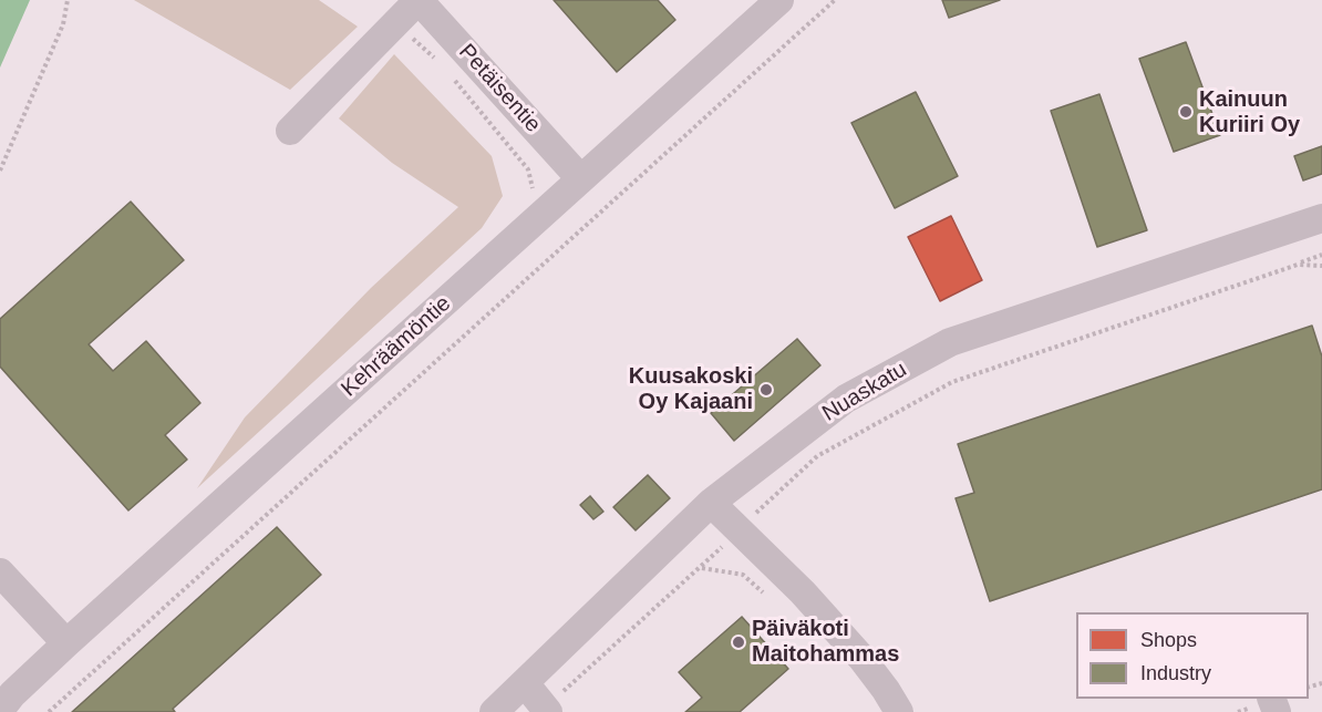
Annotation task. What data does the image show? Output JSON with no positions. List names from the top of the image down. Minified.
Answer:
{"streets":{"street":["Petäisentie","Kehräämöntie","Nuaskatu"]},"crossings":[["Petäisentie","Kehräämöntie"]],"places":["Kainuun Kuriiri Oy","Kuusakoski Oy Kajaani","Päiväkoti Maitohammas"],"legend":["Shops","Industry"]}
